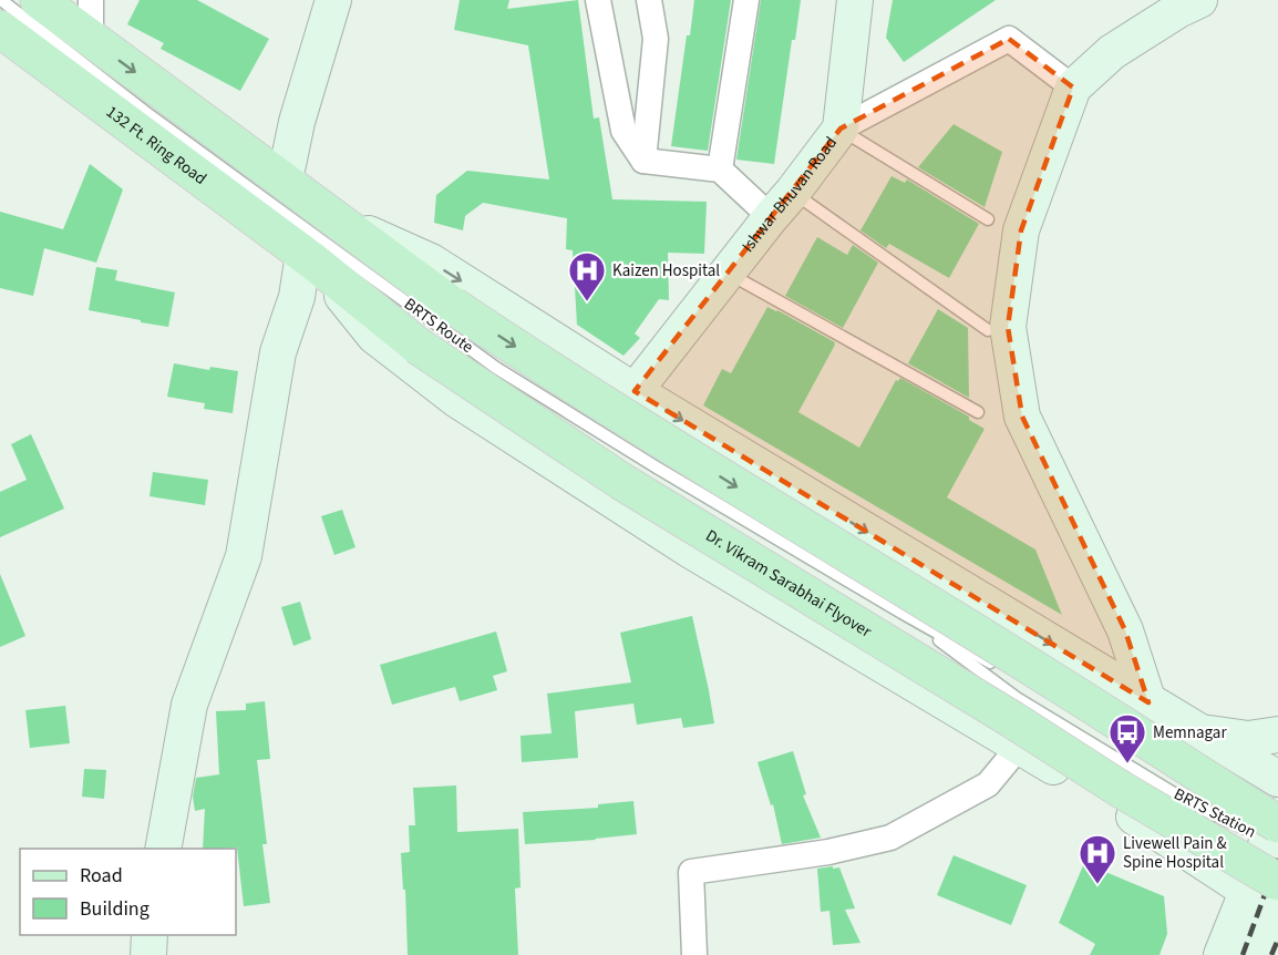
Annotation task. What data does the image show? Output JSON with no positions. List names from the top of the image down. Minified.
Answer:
{"streets":{"main road":["132 Ft. Ring Road","Dr. Vikram Sarabhai Flyover"],"street":["Ishwar Bhuvan Road"],"lane":["BRTS Route","BRTS Station"]},"crossings":[["132 Ft. Ring Road","Dr. Vikram Sarabhai Flyover"],["BRTS Route","BRTS Station"]],"places":{"hospital":["Kaizen Hospital","Livewell Pain & Spine Hospital"],"bus stop":["Memnagar"]},"legend":["Road","Building"]}
